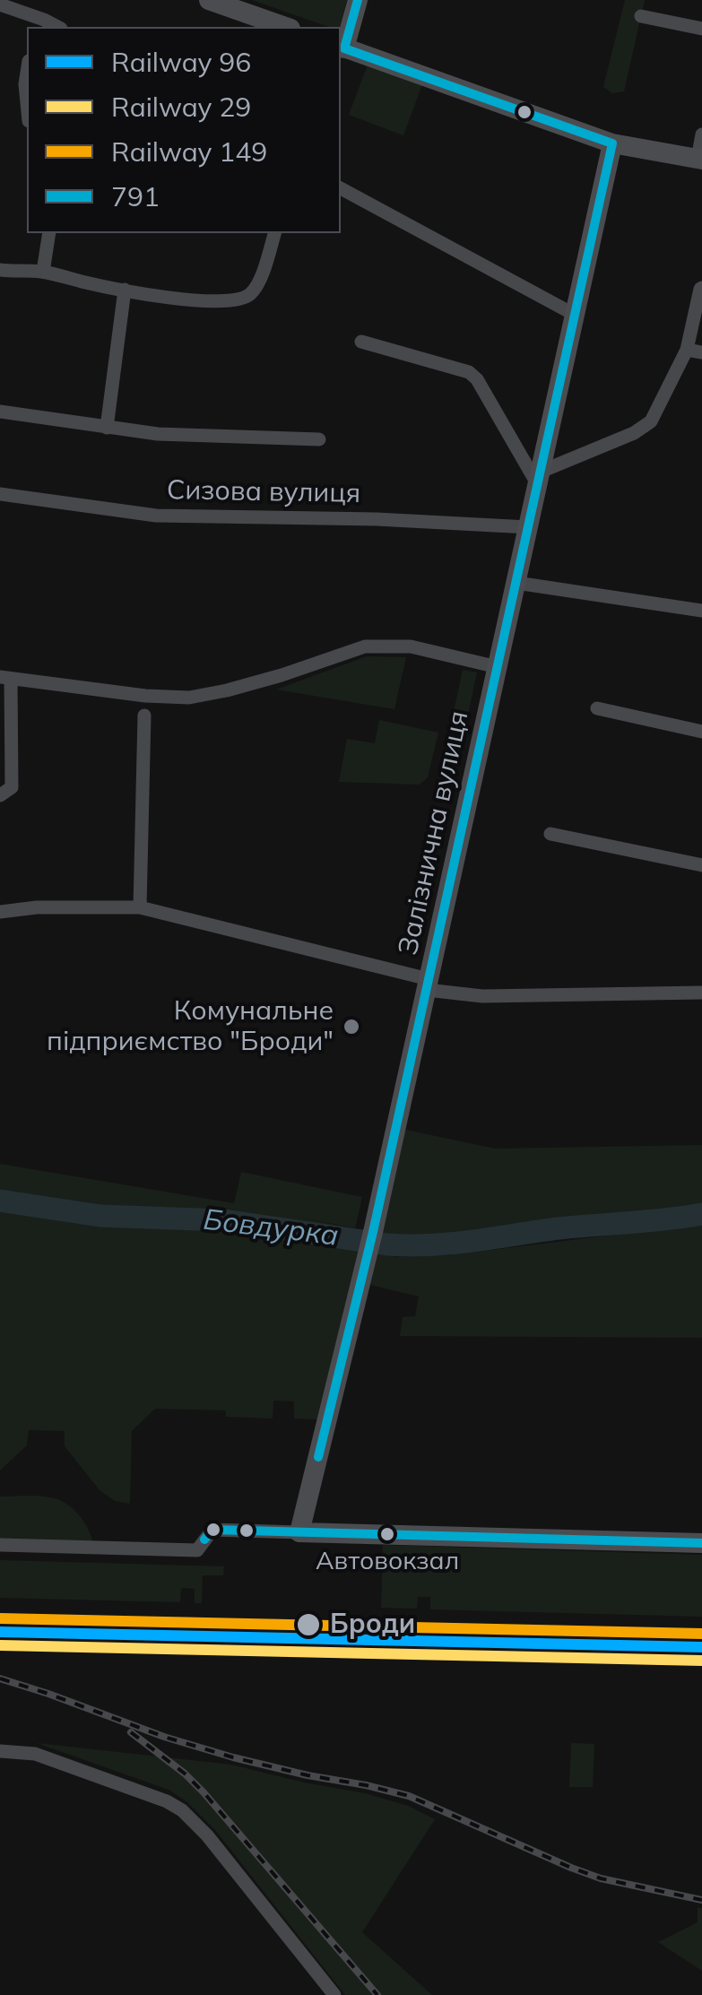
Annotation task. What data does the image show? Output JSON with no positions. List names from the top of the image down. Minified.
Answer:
{"streets":{"main road":["Залізнична вулиця"],"street":["Сизова вулиця"]},"crossings":[["Сизова вулиця","Залізнична вулиця"]],"water":["Бовдурка"],"places":["Комунальне підприємство \"Броди\"","Автовокзал","Броди"],"lines":["transit line 791","rail line 149","rail line 96","rail line 29"],"legend":["Railway 96","Railway 29","Railway 149","791"]}
